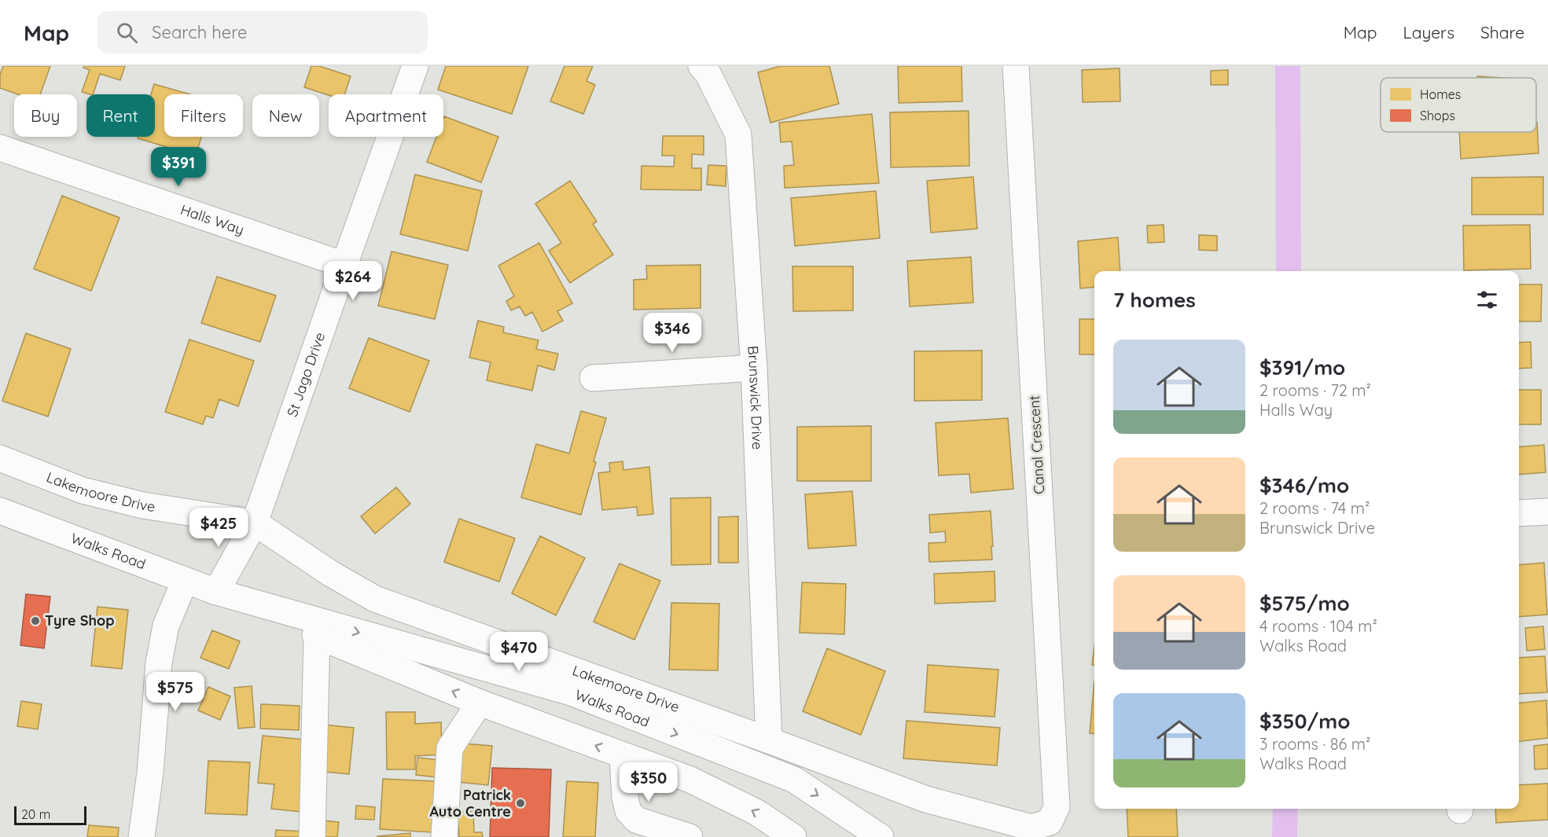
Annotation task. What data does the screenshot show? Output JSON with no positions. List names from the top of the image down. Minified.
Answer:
{"streets":{"street":["Halls Way","St Jago Drive","Brunswick Drive","Canal Crescent","Lakemoore Drive","Walks Road"]},"crossings":[["Halls Way","St Jago Drive"],["St Jago Drive","Lakemoore Drive"],["St Jago Drive","Walks Road"],["Brunswick Drive","Lakemoore Drive"],["Canal Crescent","Lakemoore Drive"]],"places":["Tyre Shop","Patrick Auto Centre"],"legend":["Homes","Shops"],"scale_bar":"20 m","page":{"header":"Map","search":"Search here","nav":["Map","Layers","Share"],"chip":["Buy","Rent","Filters","New","Apartment"],"price":["$391","$264","$346","$425","$470","$575","$350"],"heading":"7 homes","list":[{"name":"$391/mo","note":"2 rooms · 72 m² · Halls Way"},{"name":"$346/mo","note":"2 rooms · 74 m² · Brunswick Drive"},{"name":"$575/mo","note":"4 rooms · 104 m² · Walks Road"},{"name":"$350/mo","note":"3 rooms · 86 m² · Walks Road"}],"scale":"20 m"}}
